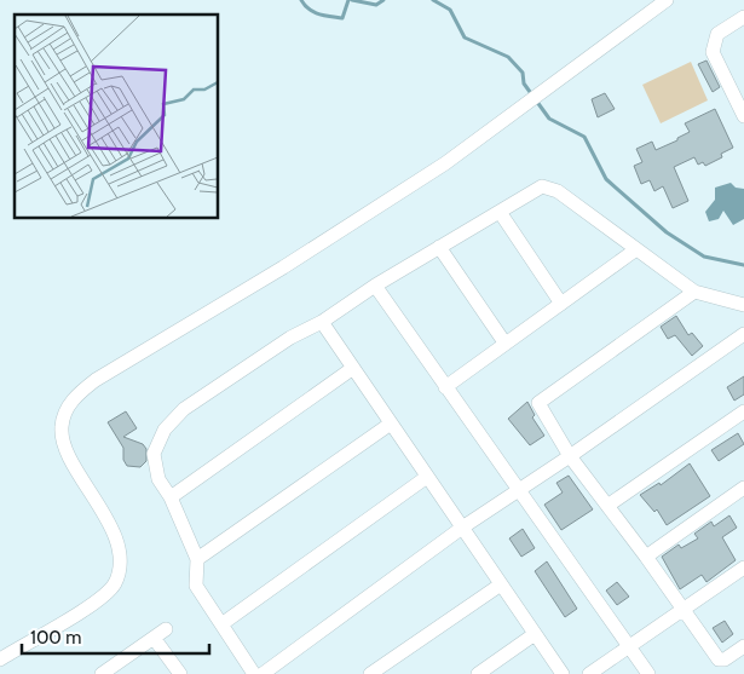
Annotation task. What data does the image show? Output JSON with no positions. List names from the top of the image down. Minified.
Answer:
{"scale_bar":"100 m"}
